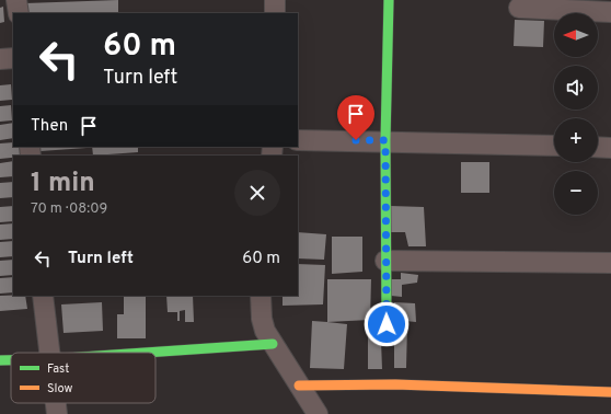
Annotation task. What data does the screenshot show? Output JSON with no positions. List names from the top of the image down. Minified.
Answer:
{"legend":["Fast","Slow"],"north":"left","page":{"map_buttons":["+","−"],"turn":["60 m","Turn left"],"then":"Then","heading":["1 min","70 m · 08:09"],"list":[{"name":"Turn left","value":"60 m"}]}}
